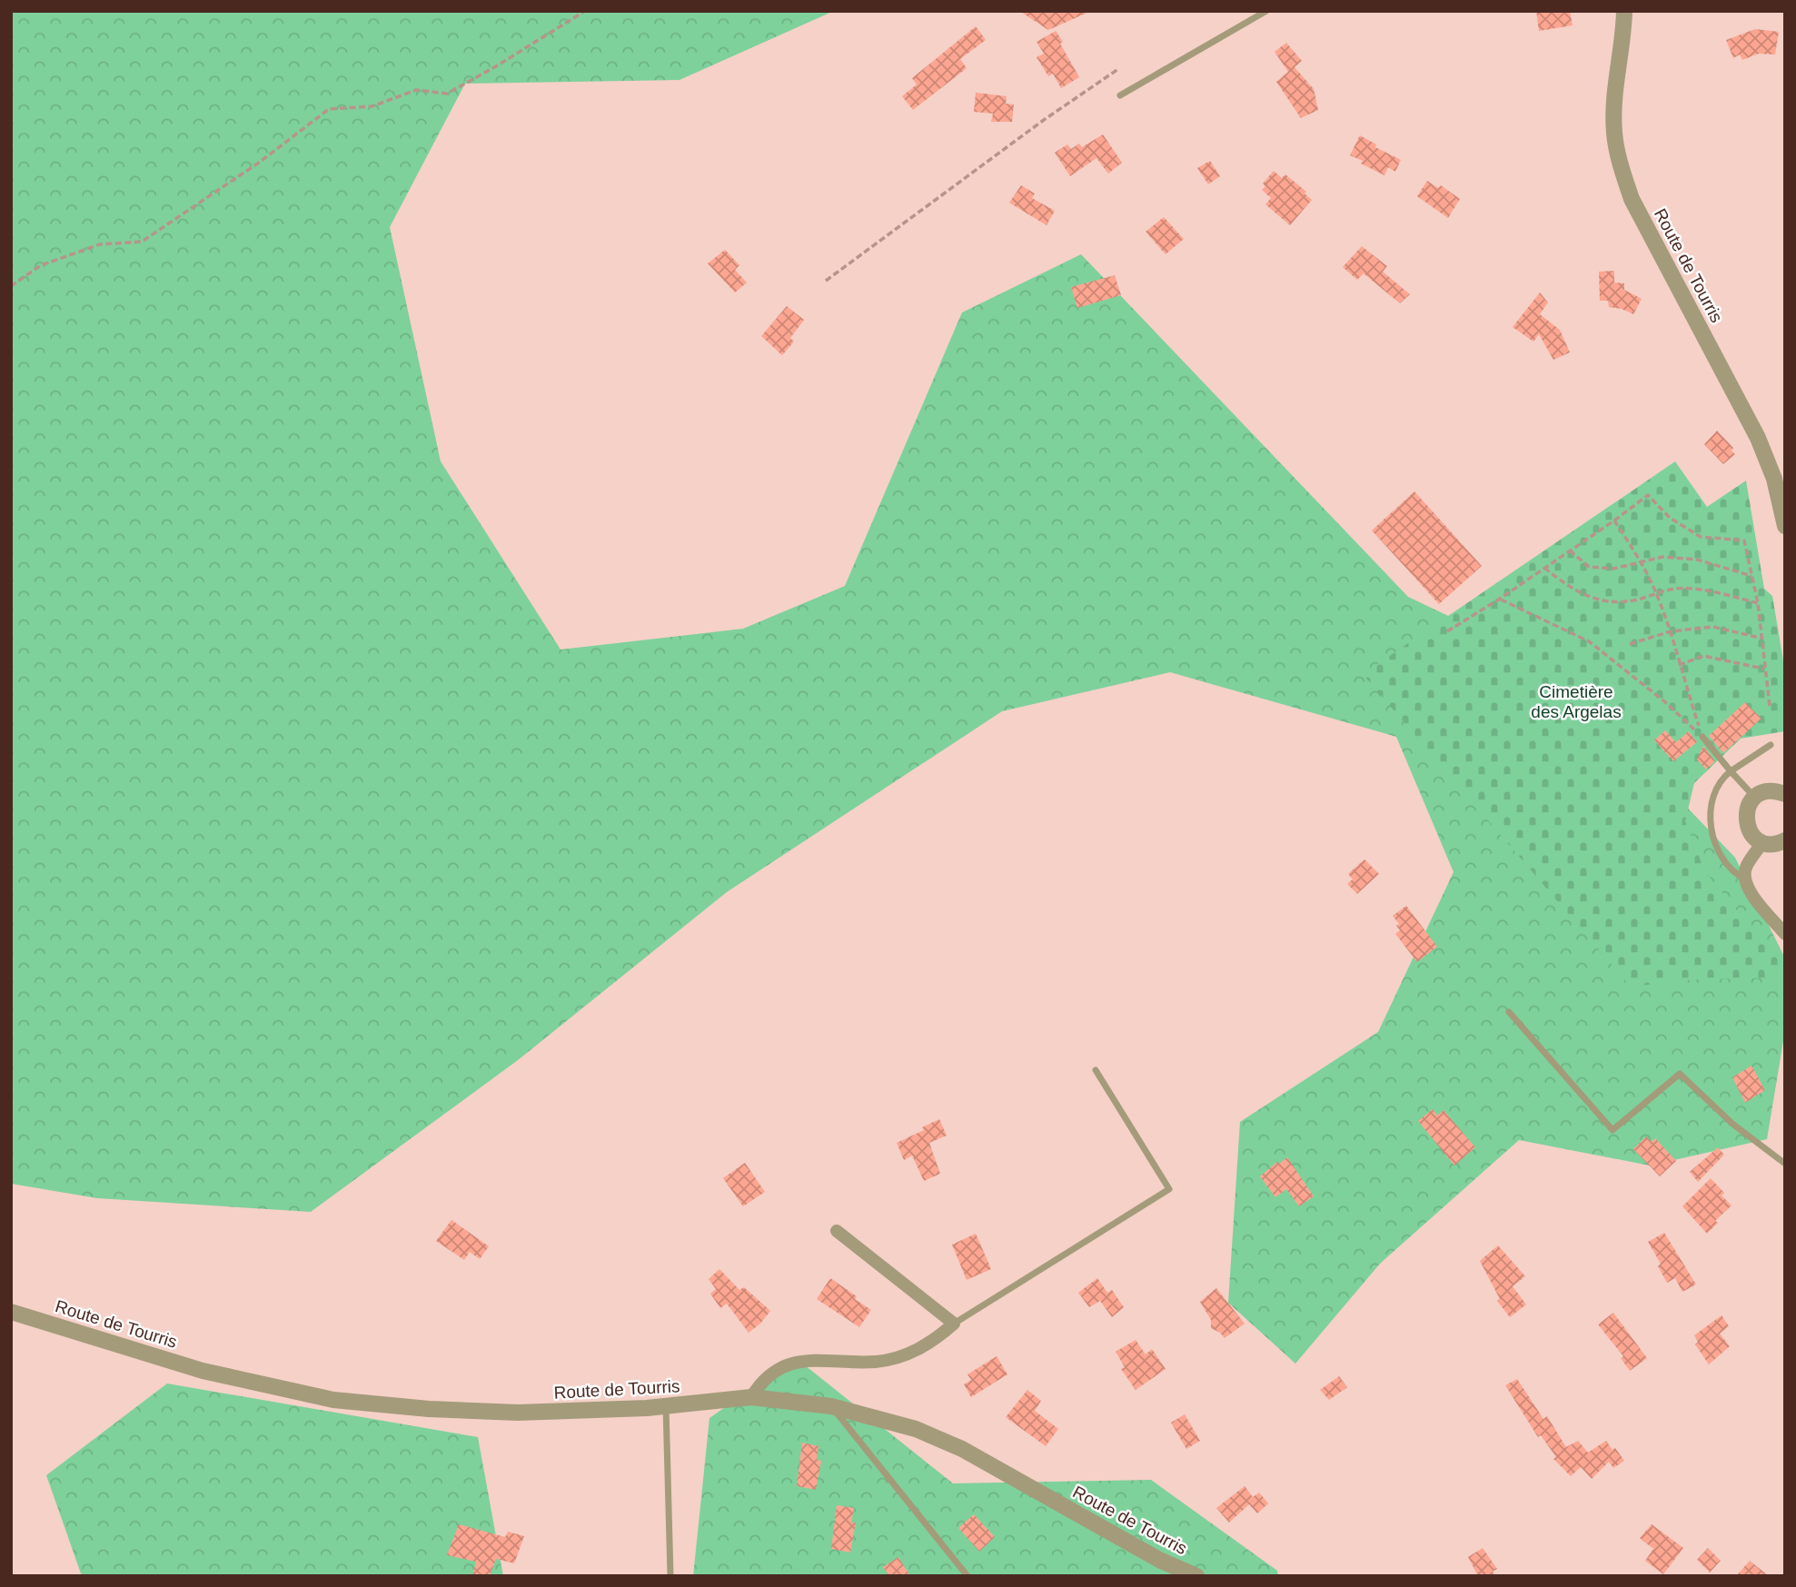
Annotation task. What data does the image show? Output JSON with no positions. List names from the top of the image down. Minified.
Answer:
{"streets":{"street":["Route de Tourris"]},"parks":["Cimetière des Argelas"]}
